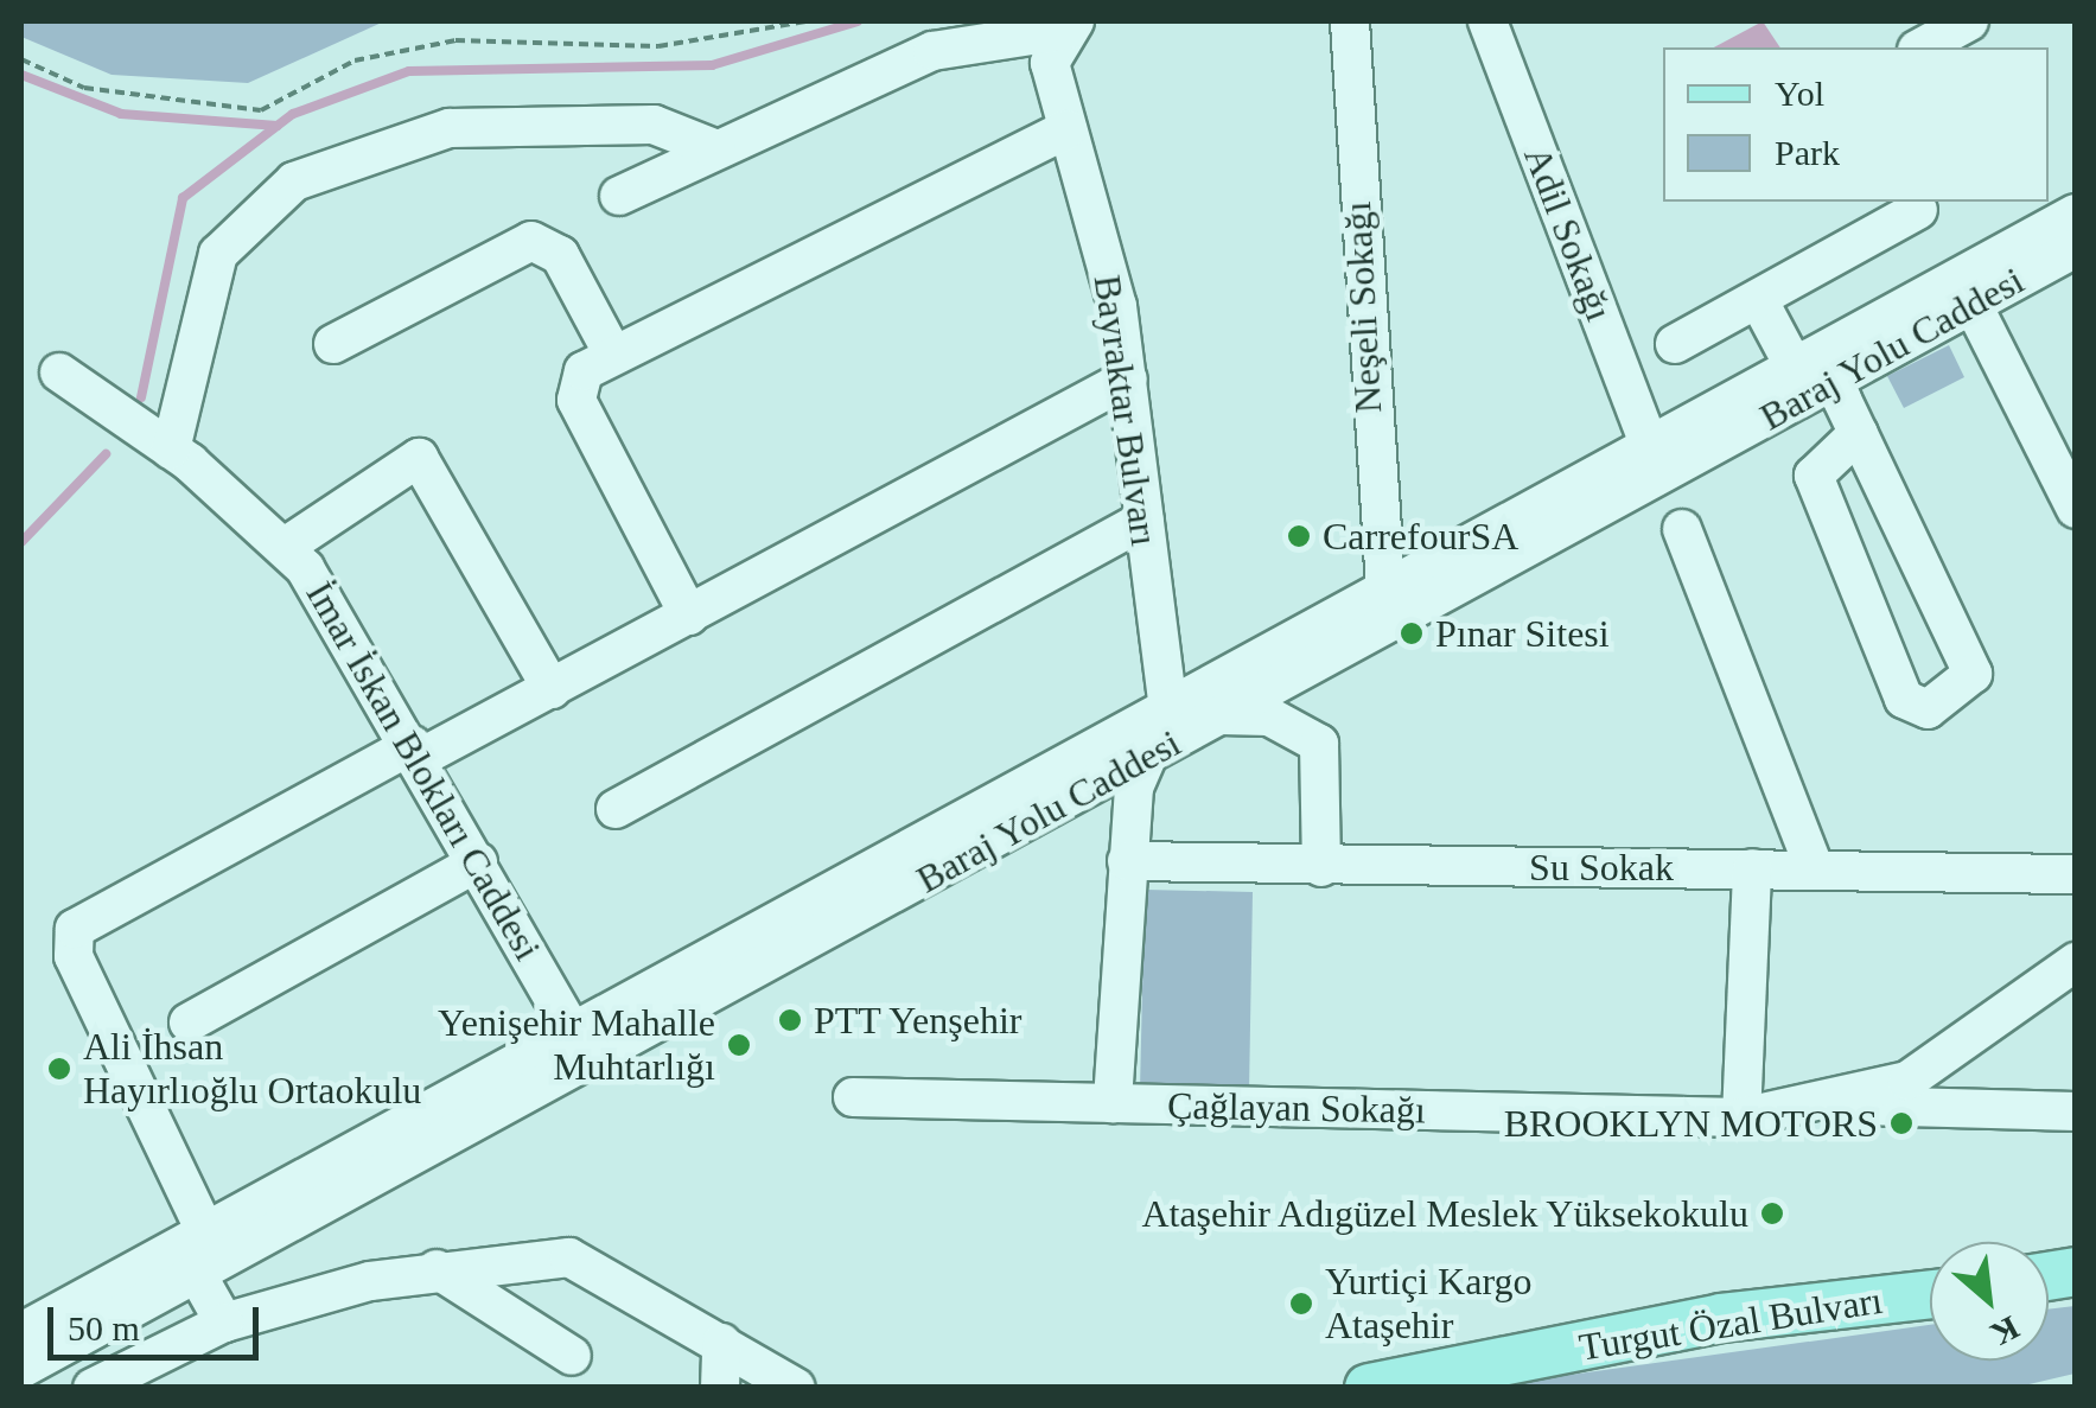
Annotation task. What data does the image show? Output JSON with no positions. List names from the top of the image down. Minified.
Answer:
{"streets":{"main road":["Turgut Özal Bulvarı"],"street":["Adil Sokağı","Neşeli Sokağı","Baraj Yolu Caddesi","Bayraktar Bulvarı","İmar İskan Blokları Caddesi","Su Sokak","Çağlayan Sokağı"]},"crossings":[["Adil Sokağı","Baraj Yolu Caddesi"],["Neşeli Sokağı","Baraj Yolu Caddesi"],["Baraj Yolu Caddesi","Bayraktar Bulvarı"],["Baraj Yolu Caddesi","İmar İskan Blokları Caddesi"]],"places":["CarrefourSA","Pınar Sitesi","PTT Yenşehir","Yenişehir Mahalle Muhtarlığı","Ali İhsan Hayırlıoğlu Ortaokulu","BROOKLYN MOTORS","Ataşehir Adıgüzel Meslek Yüksekokulu","Yurtiçi Kargo Ataşehir"],"legend":["Yol","Park"],"scale_bar":"50 m","north":"bottom right"}
